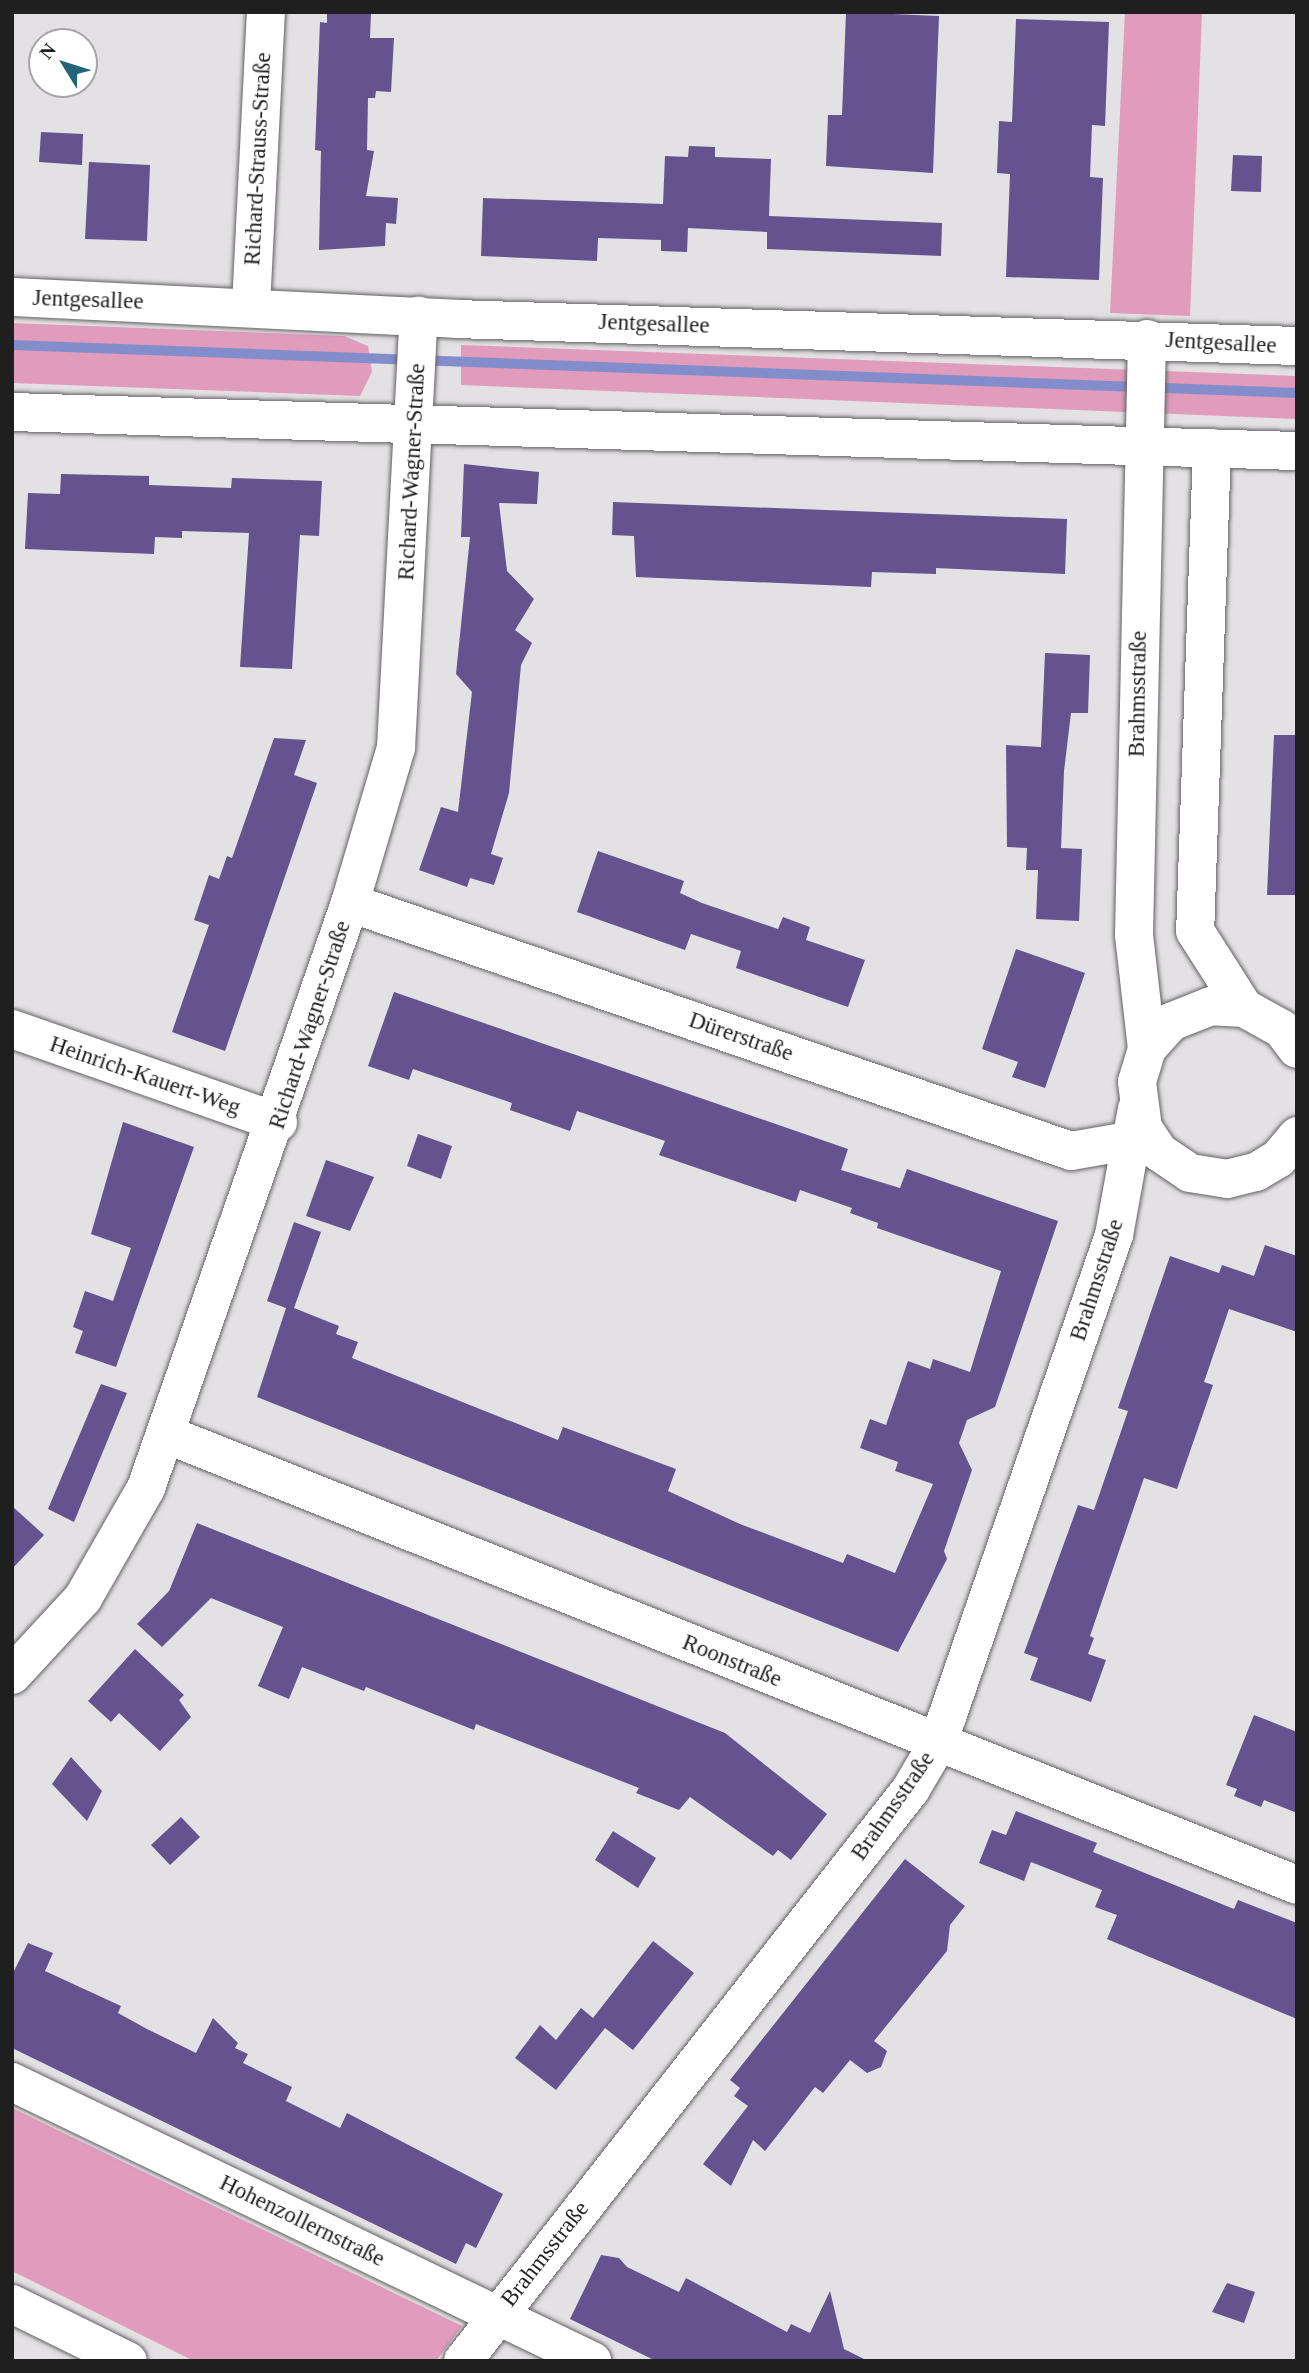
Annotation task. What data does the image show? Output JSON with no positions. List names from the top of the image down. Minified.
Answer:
{"streets":{"street":["Richard-Strauss-Straße","Jentgesallee","Richard-Wagner-Straße","Brahmsstraße","Dürerstraße","Heinrich-Kauert-Weg","Roonstraße","Hohenzollernstraße"]},"crossings":[["Richard-Strauss-Straße","Jentgesallee"],["Jentgesallee","Richard-Wagner-Straße"],["Jentgesallee","Brahmsstraße"],["Richard-Wagner-Straße","Dürerstraße"],["Richard-Wagner-Straße","Heinrich-Kauert-Weg"],["Richard-Wagner-Straße","Roonstraße"],["Brahmsstraße","Dürerstraße"],["Brahmsstraße","Roonstraße"],["Brahmsstraße","Hohenzollernstraße"]],"north":"top left"}
